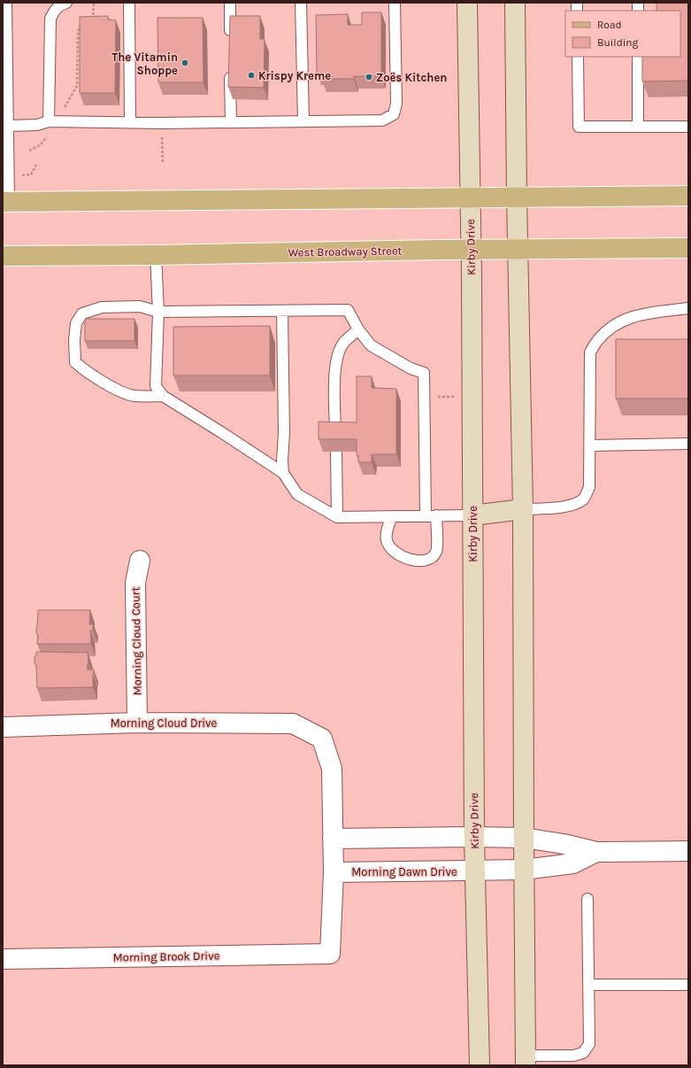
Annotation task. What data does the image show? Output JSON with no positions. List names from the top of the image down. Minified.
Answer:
{"streets":{"main road":["Kirby Drive","West Broadway Street"],"street":["Morning Cloud Court","Morning Cloud Drive","Morning Dawn Drive","Morning Brook Drive"]},"crossings":[["Kirby Drive","West Broadway Street"],["Kirby Drive","Morning Dawn Drive"],["Morning Cloud Court","Morning Cloud Drive"],["Morning Dawn Drive","Morning Brook Drive"]],"places":["The Vitamin Shoppe","Krispy Kreme","Zoës Kitchen"],"legend":["Road","Building"]}
